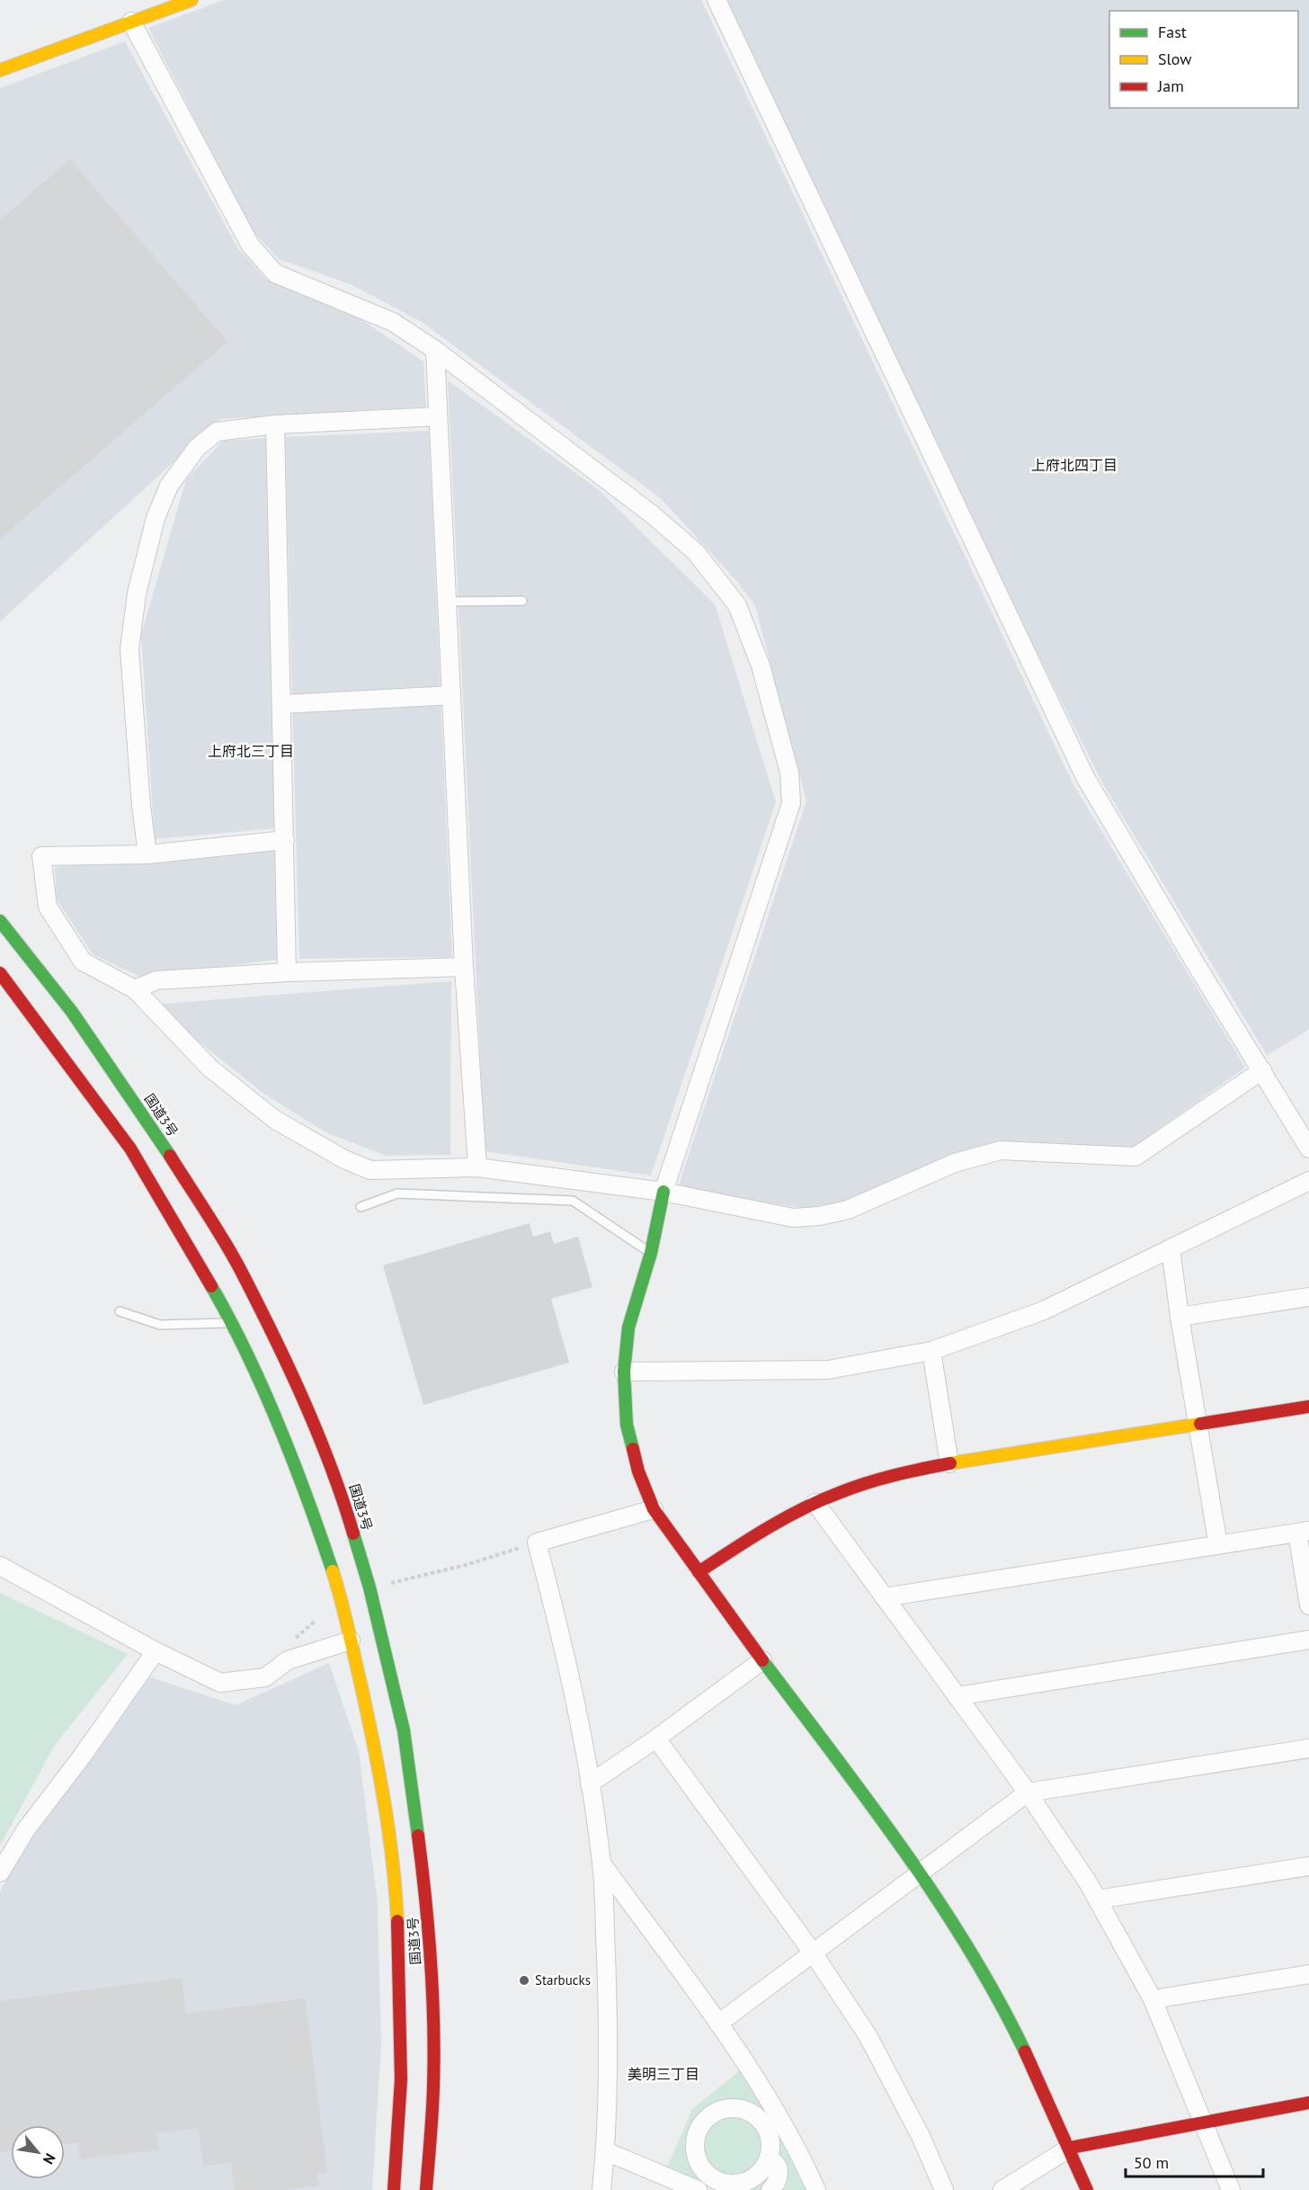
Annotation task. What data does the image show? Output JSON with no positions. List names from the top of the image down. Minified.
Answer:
{"streets":{"main road":["国道3号"]},"districts":["上府北四丁目","上府北三丁目","美明三丁目"],"places":["Starbucks"],"legend":["Fast","Slow","Jam"],"scale_bar":"50 m","north":"bottom right"}
